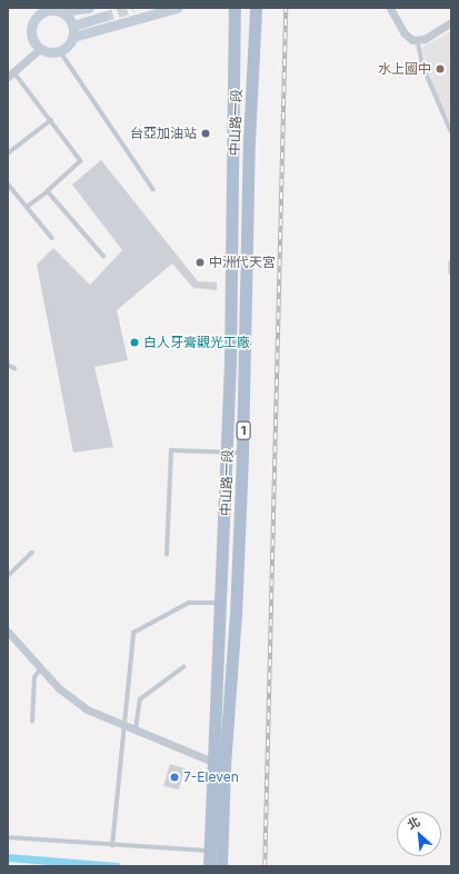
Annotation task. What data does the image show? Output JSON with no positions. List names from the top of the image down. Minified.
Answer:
{"streets":{"main road":["中山路一段","1"]},"crossings":[["中山路一段","1"]],"places":["水上國中","台亞加油站","中洲代天宮","白人牙膏觀光工廠","7-Eleven"],"north":"top left"}
